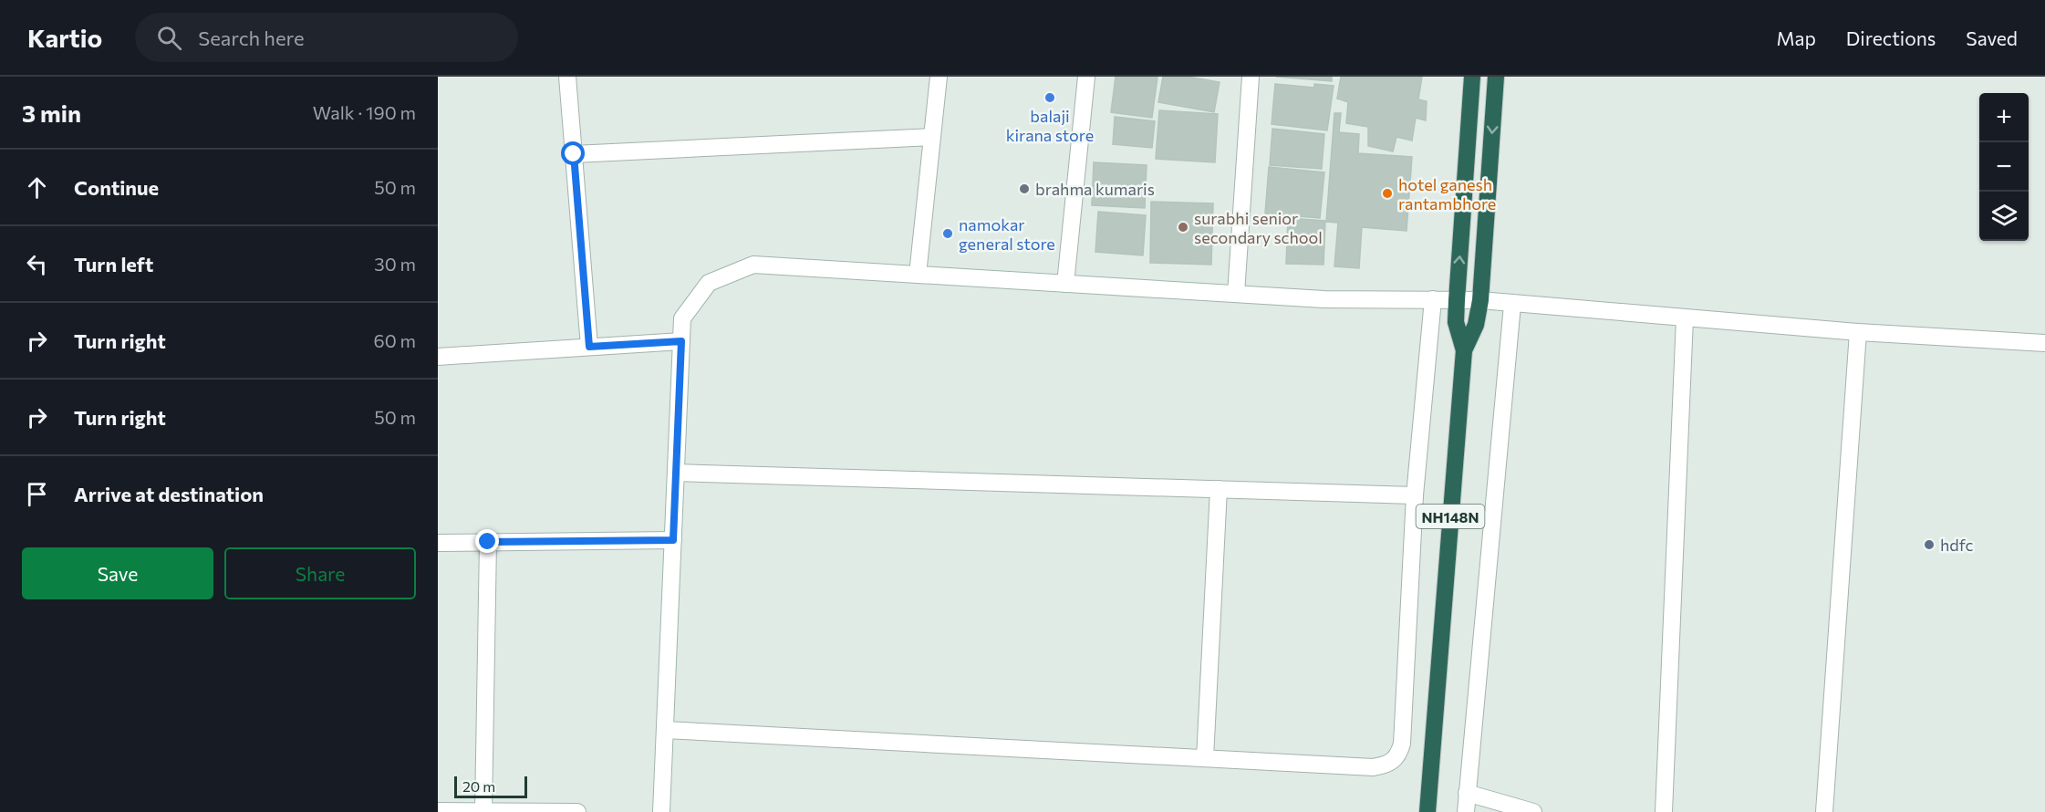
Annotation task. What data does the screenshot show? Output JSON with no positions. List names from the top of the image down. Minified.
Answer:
{"streets":{"highway":["NH148N"]},"places":["balaji kirana store","brahma kumaris","hotel ganesh rantambhore","surabhi senior secondary school","namokar general store","hdfc"],"scale_bar":"20 m","page":{"header":"Kartio","search":"Search here","nav":["Map","Directions","Saved"],"heading":["3 min","Walk · 190 m"],"map_buttons":["+","−"],"list":[["Continue","50 m"],["Turn left","30 m"],["Turn right","60 m"],["Turn right","50 m"],"Arrive at destination"],"buttons":["Save","Share"],"scale":"20 m"}}
